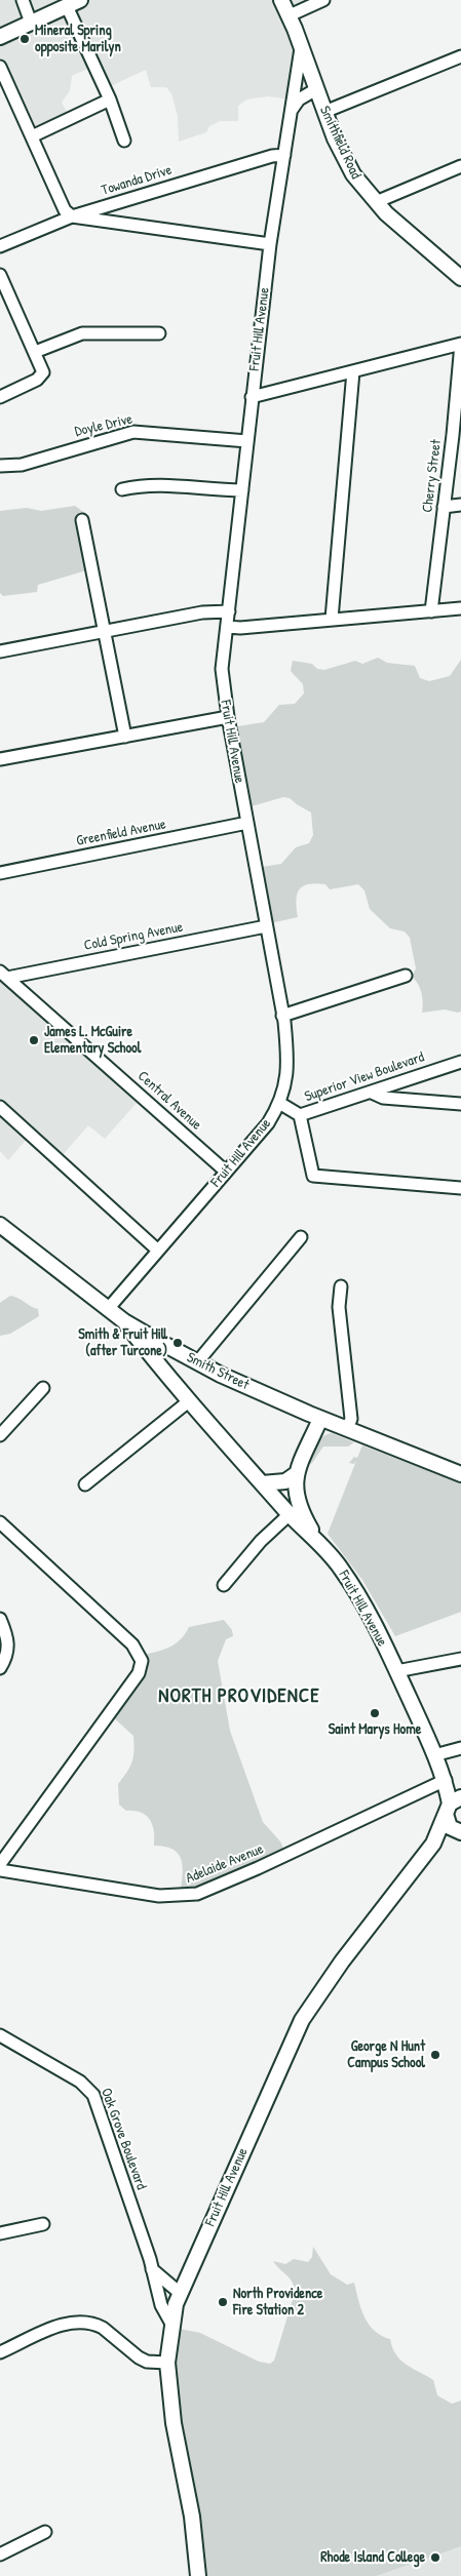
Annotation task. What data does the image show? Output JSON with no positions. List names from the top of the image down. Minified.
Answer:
{"streets":{"main road":["Smithfield Road","Fruit Hill Avenue","Smith Street"],"street":["Towanda Drive","Doyle Drive","Cherry Street","Greenfield Avenue","Cold Spring Avenue","Superior View Boulevard","Central Avenue","Adelaide Avenue","Oak Grove Boulevard"]},"crossings":[["Smithfield Road","Fruit Hill Avenue"],["Towanda Drive","Fruit Hill Avenue"],["Fruit Hill Avenue","Doyle Drive"],["Fruit Hill Avenue","Greenfield Avenue"],["Fruit Hill Avenue","Cold Spring Avenue"],["Fruit Hill Avenue","Superior View Boulevard"],["Fruit Hill Avenue","Central Avenue"],["Fruit Hill Avenue","Smith Street"],["Fruit Hill Avenue","Adelaide Avenue"],["Fruit Hill Avenue","Oak Grove Boulevard"],["Cold Spring Avenue","Central Avenue"]],"districts":["NORTH PROVIDENCE"],"places":["Mineral Spring opposite Marilyn","James L. McGuire Elementary School","Smith & Fruit Hill (after Turcone)","Saint Marys Home","George N Hunt Campus School","North Providence Fire Station 2","Rhode Island College"]}
